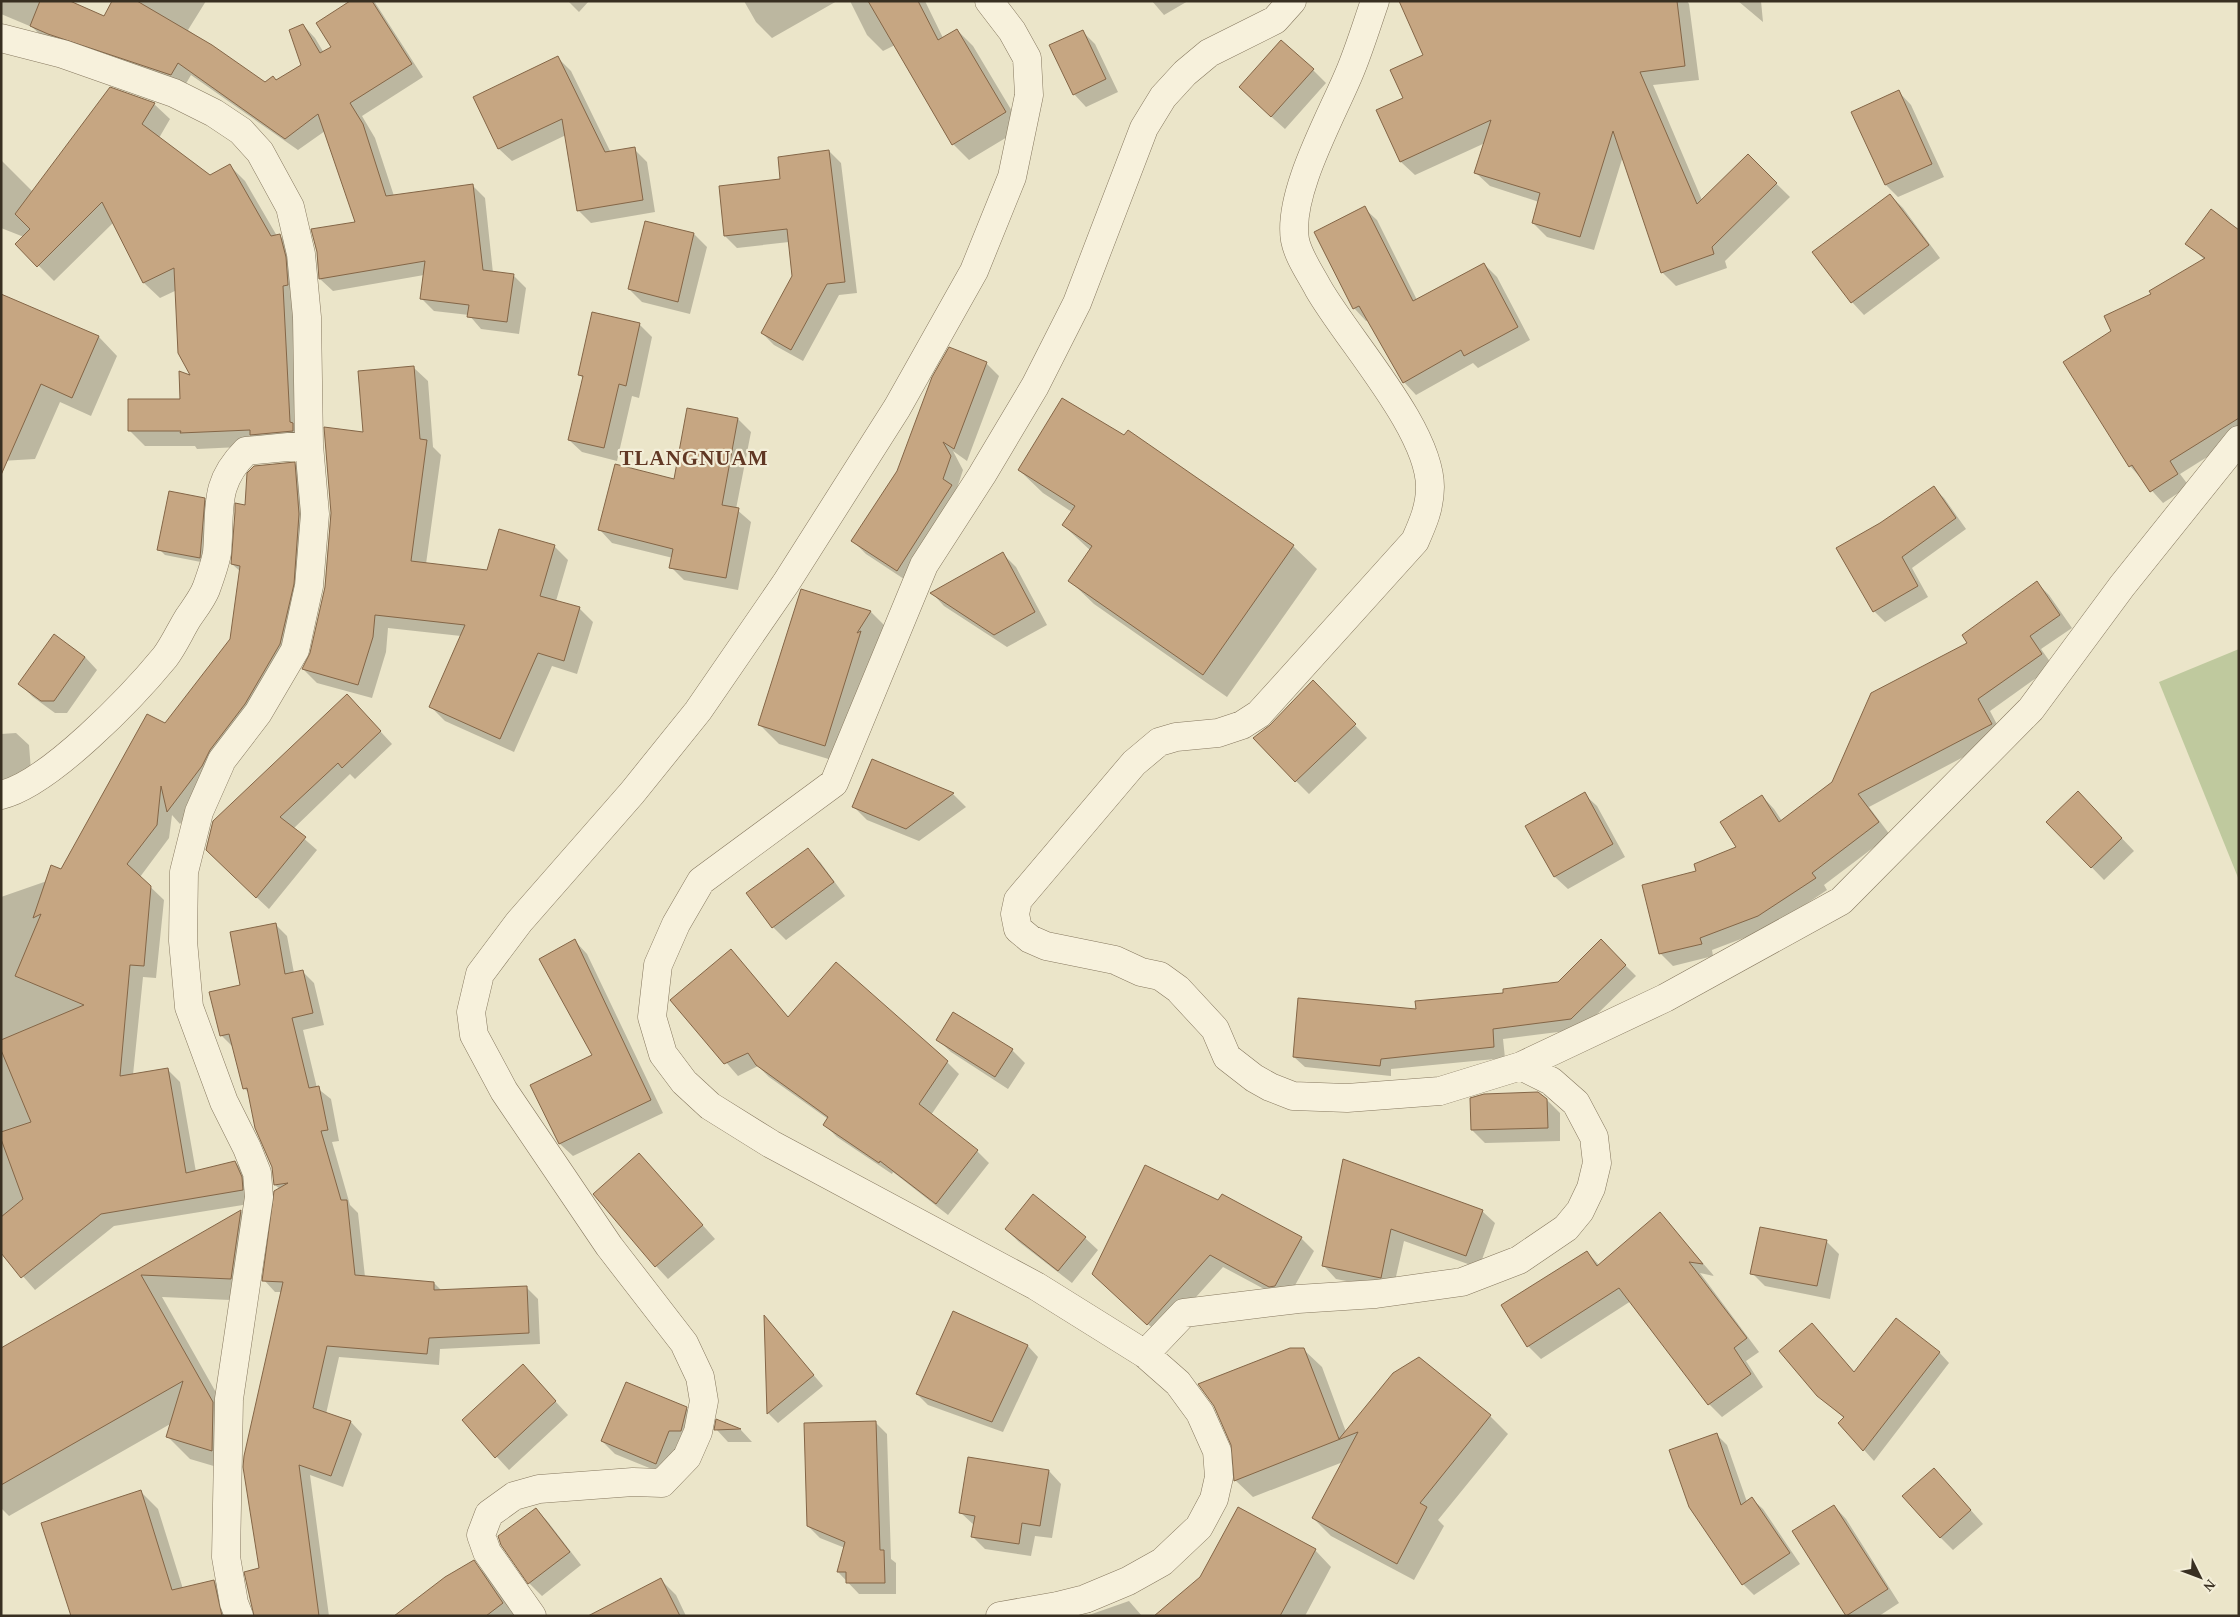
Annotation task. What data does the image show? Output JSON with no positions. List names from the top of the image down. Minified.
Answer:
{"districts":["TLANGNUAM"],"north":"bottom right"}
